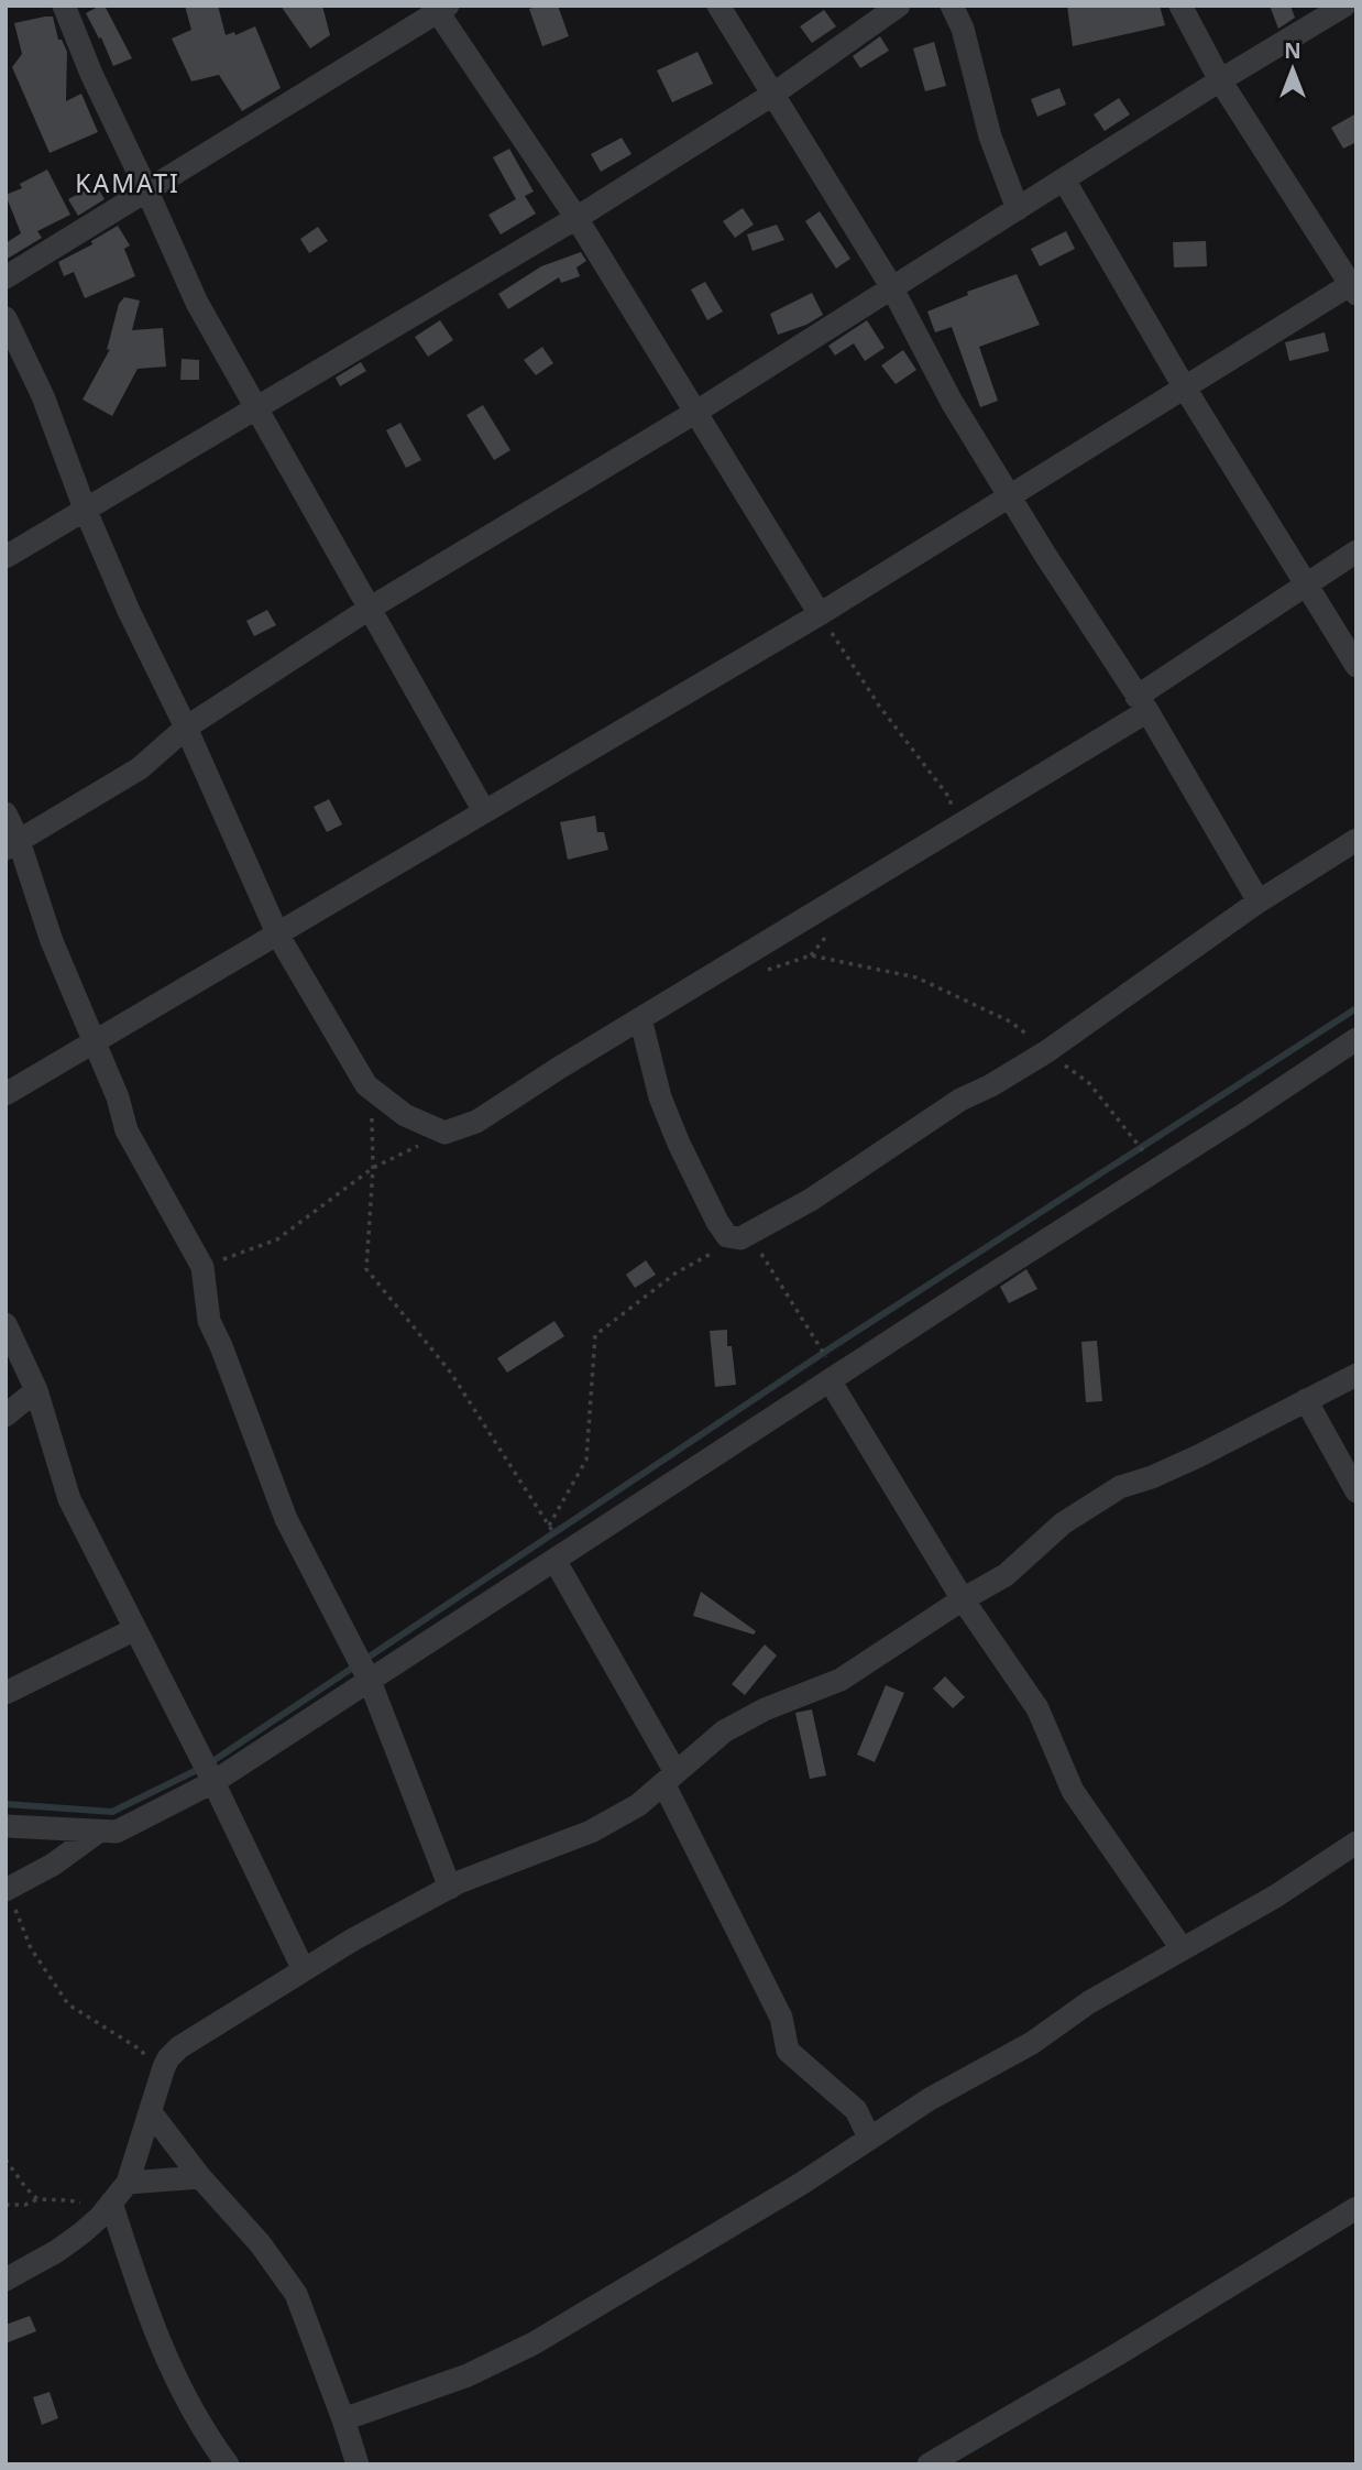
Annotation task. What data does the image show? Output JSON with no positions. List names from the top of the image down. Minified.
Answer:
{"districts":["KAMATI"],"north":"top"}
